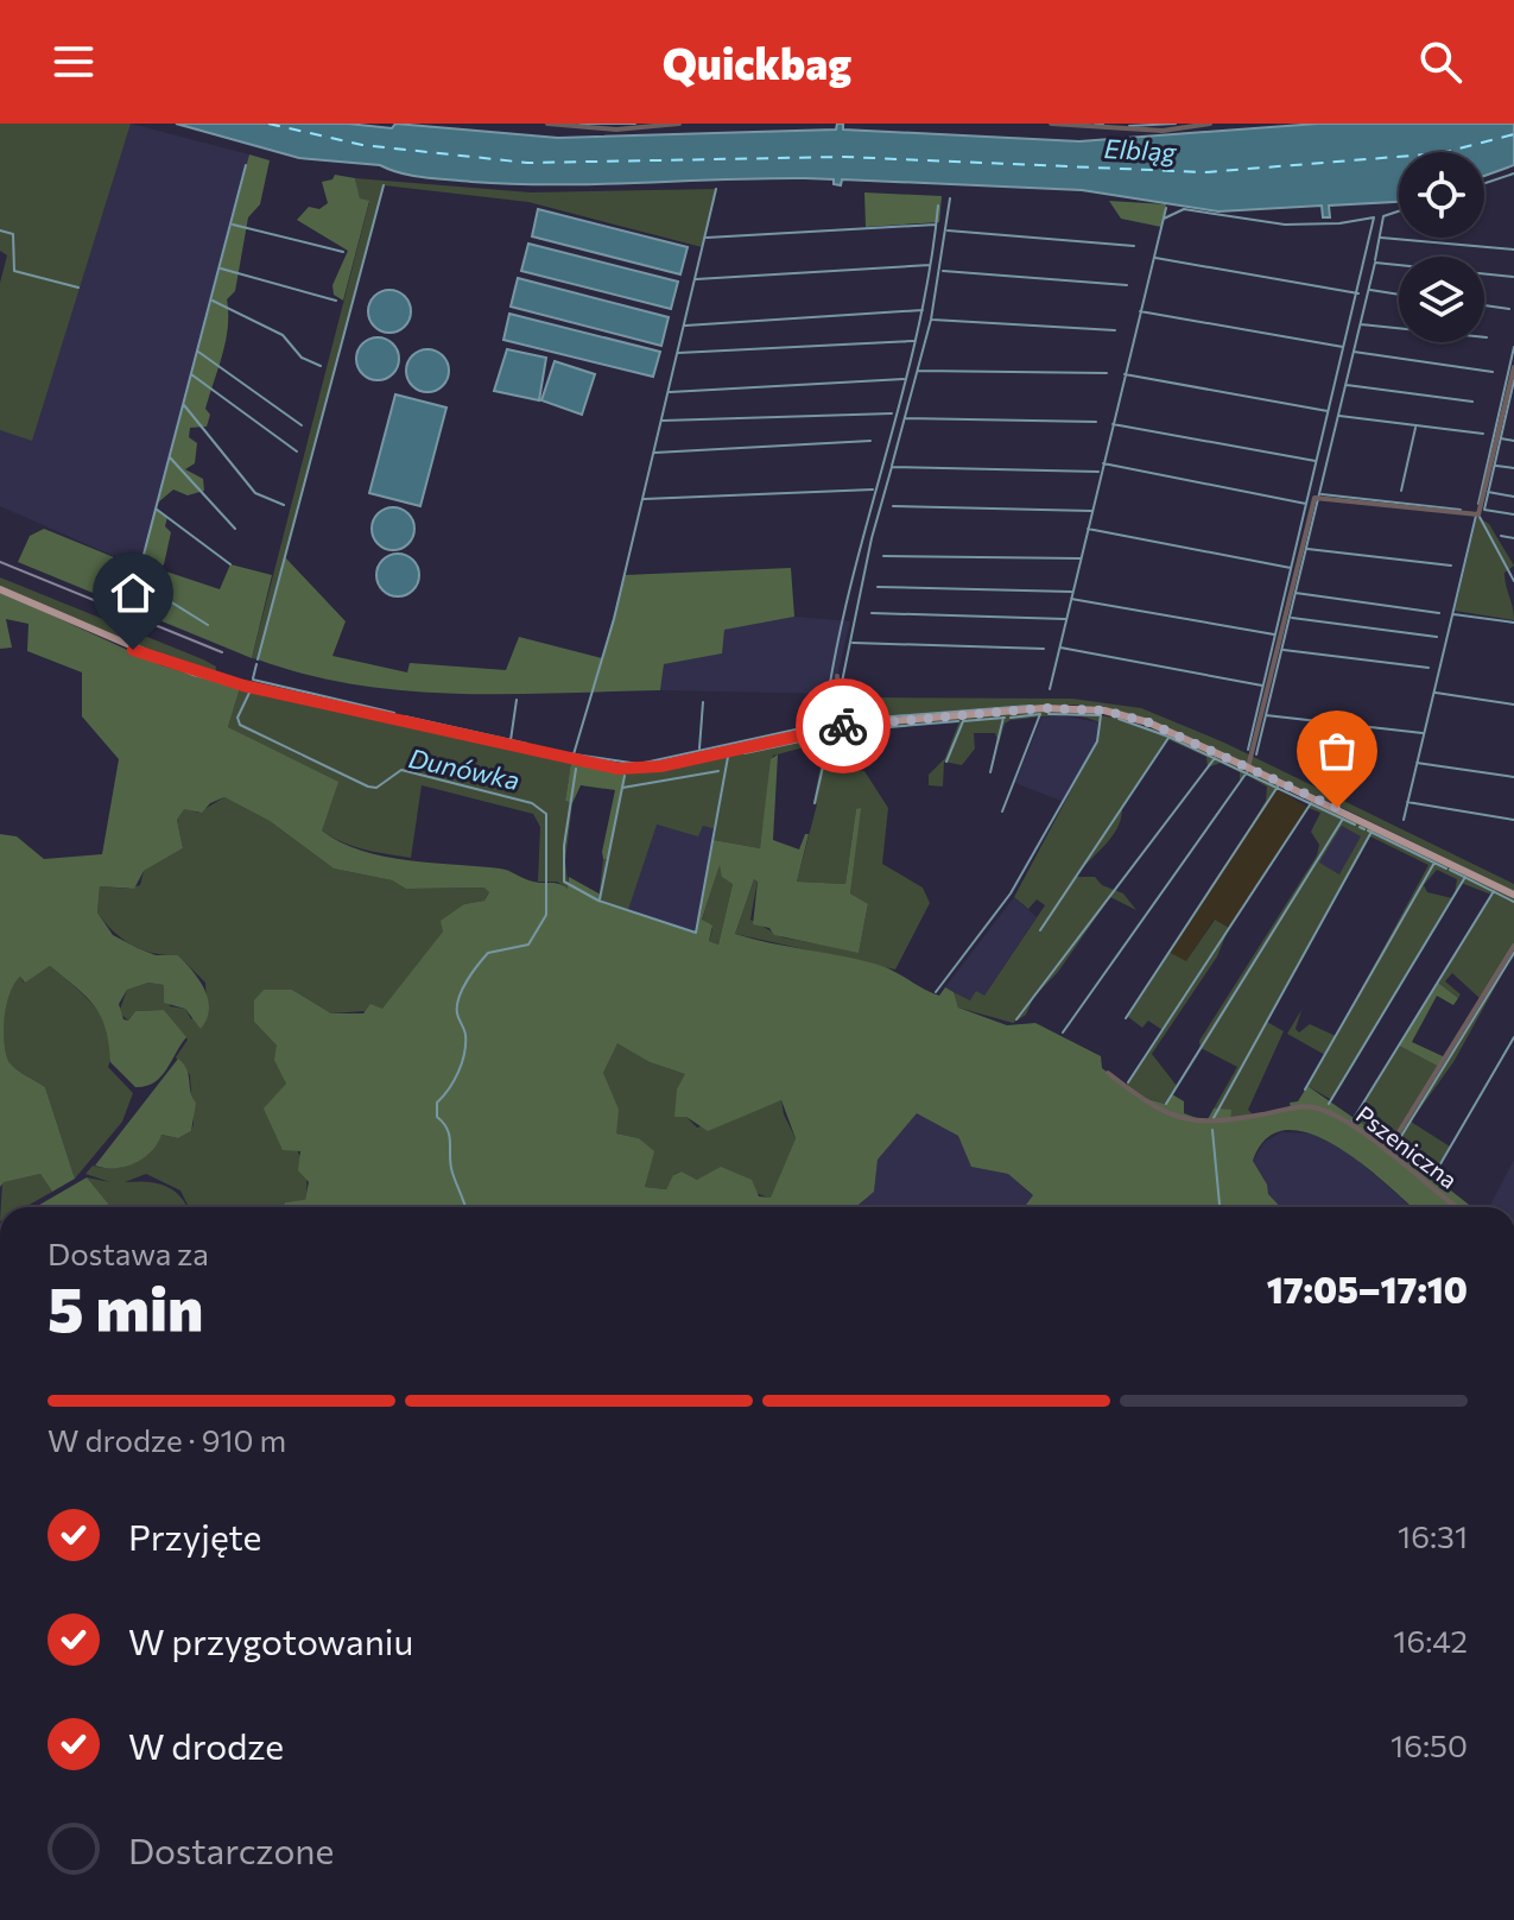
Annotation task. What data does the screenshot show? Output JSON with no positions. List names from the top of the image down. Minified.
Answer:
{"streets":{"street":["Pszeniczna"]},"water":["Elbląg","Dunówka"],"page":{"header":"Quickbag","heading":["5 min","Dostawa za","17:05–17:10"],"bar":"W drodze · 910 m","list":[["Przyjęte","16:31"],["W przygotowaniu","16:42"],["W drodze","16:50"],"Dostarczone"]}}
